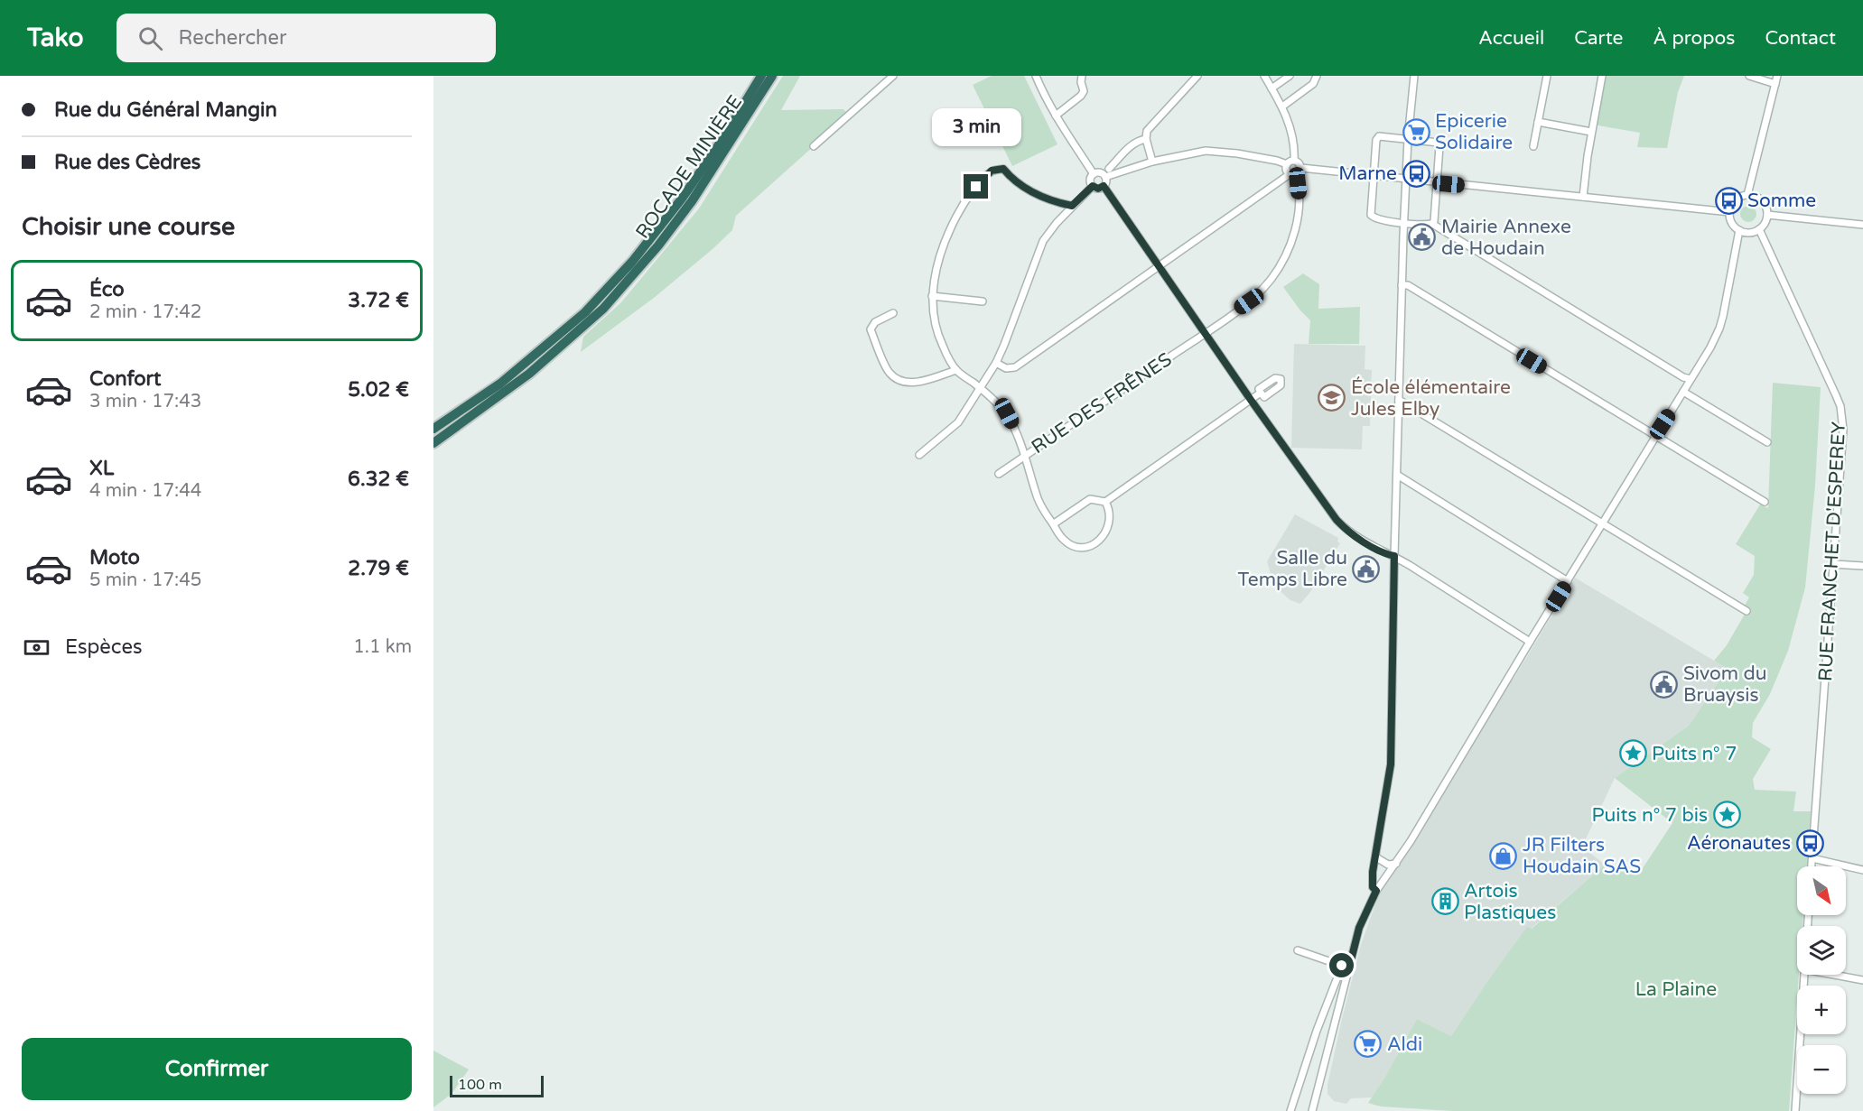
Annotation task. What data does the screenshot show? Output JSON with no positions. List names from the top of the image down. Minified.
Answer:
{"streets":{"highway":["ROCADE MINIÈRE"],"street":["RUE DES FRÊNES","RUE FRANCHET D'ESPEREY"]},"parks":["La Plaine"],"places":{"supermarket":["Epicerie Solidaire","Aldi"],"bus stop":["Marne","Somme","Aéronautes"],"public building":["Mairie Annexe de Houdain","Salle du Temps Libre","Sivom du Bruaysis"],"school or university":["École élémentaire Jules Elby"],"place":["Puits n° 7","Puits n° 7 bis"],"shop":["JR Filters Houdain SAS"],"building":["Artois Plastiques"]},"scale_bar":"100 m","north":"bottom right","page":{"header":"Tako","search":"Rechercher","nav":["Accueil","Carte","À propos","Contact"],"banner":["Rue du Général Mangin","Rue des Cèdres"],"bubble":"3 min","heading":"Choisir une course","list":[{"name":"Éco","note":"2 min · 17:42","value":"3.72 €"},{"name":"Confort","note":"3 min · 17:43","value":"5.02 €"},{"name":"XL","note":"4 min · 17:44","value":"6.32 €"},{"name":"Moto","note":"5 min · 17:45","value":"2.79 €"}],"pay":["Espèces","1.1 km"],"map_buttons":["+","−"],"buttons":"Confirmer","scale":"100 m"}}
